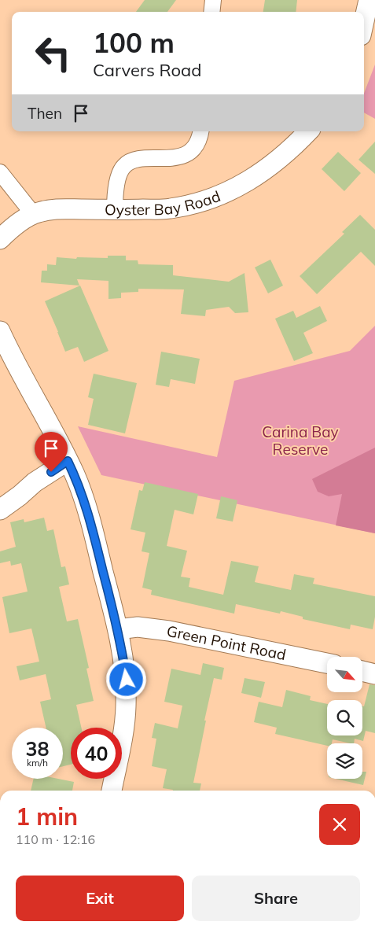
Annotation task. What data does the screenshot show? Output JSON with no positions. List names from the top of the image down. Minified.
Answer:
{"streets":{"street":["Oyster Bay Road","Green Point Road"]},"parks":["Carina Bay Reserve"],"north":"bottom right","page":{"turn":["100 m","Carvers Road"],"then":"Then","speed":"38 km/h","limit":"40","heading":["1 min","110 m · 12:16"],"buttons":["Exit","Share"]}}
